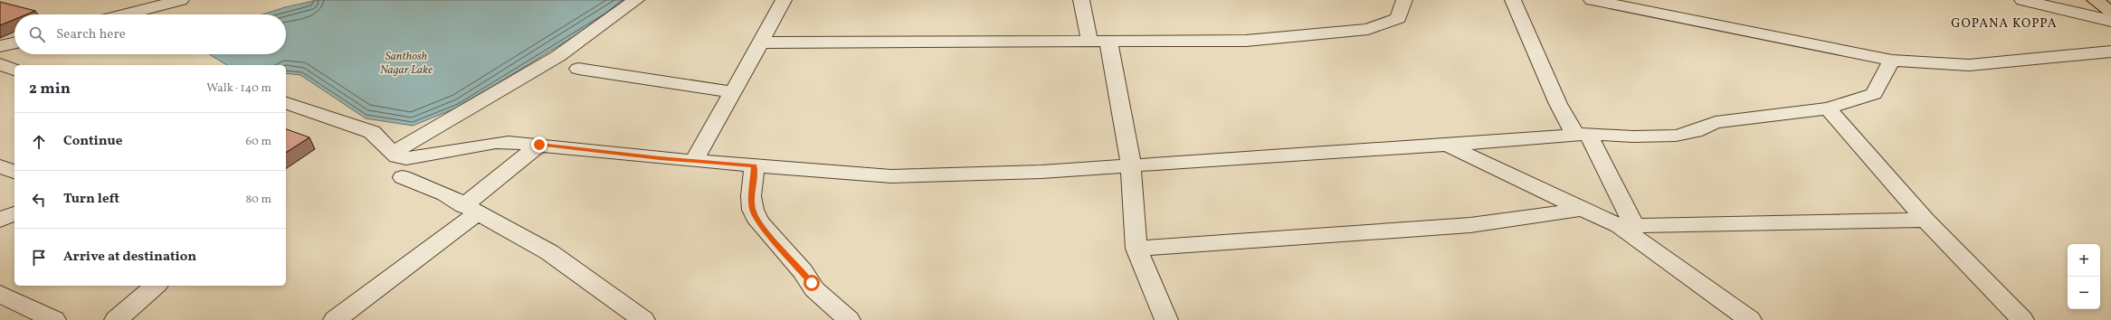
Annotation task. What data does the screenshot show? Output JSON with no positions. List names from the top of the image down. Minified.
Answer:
{"districts":["GOPANA KOPPA"],"water":["Santhosh Nagar Lake"],"page":{"search":"Search here","heading":["2 min","Walk · 140 m"],"list":[["Continue","60 m"],["Turn left","80 m"],"Arrive at destination"],"map_buttons":["+","−"]}}
